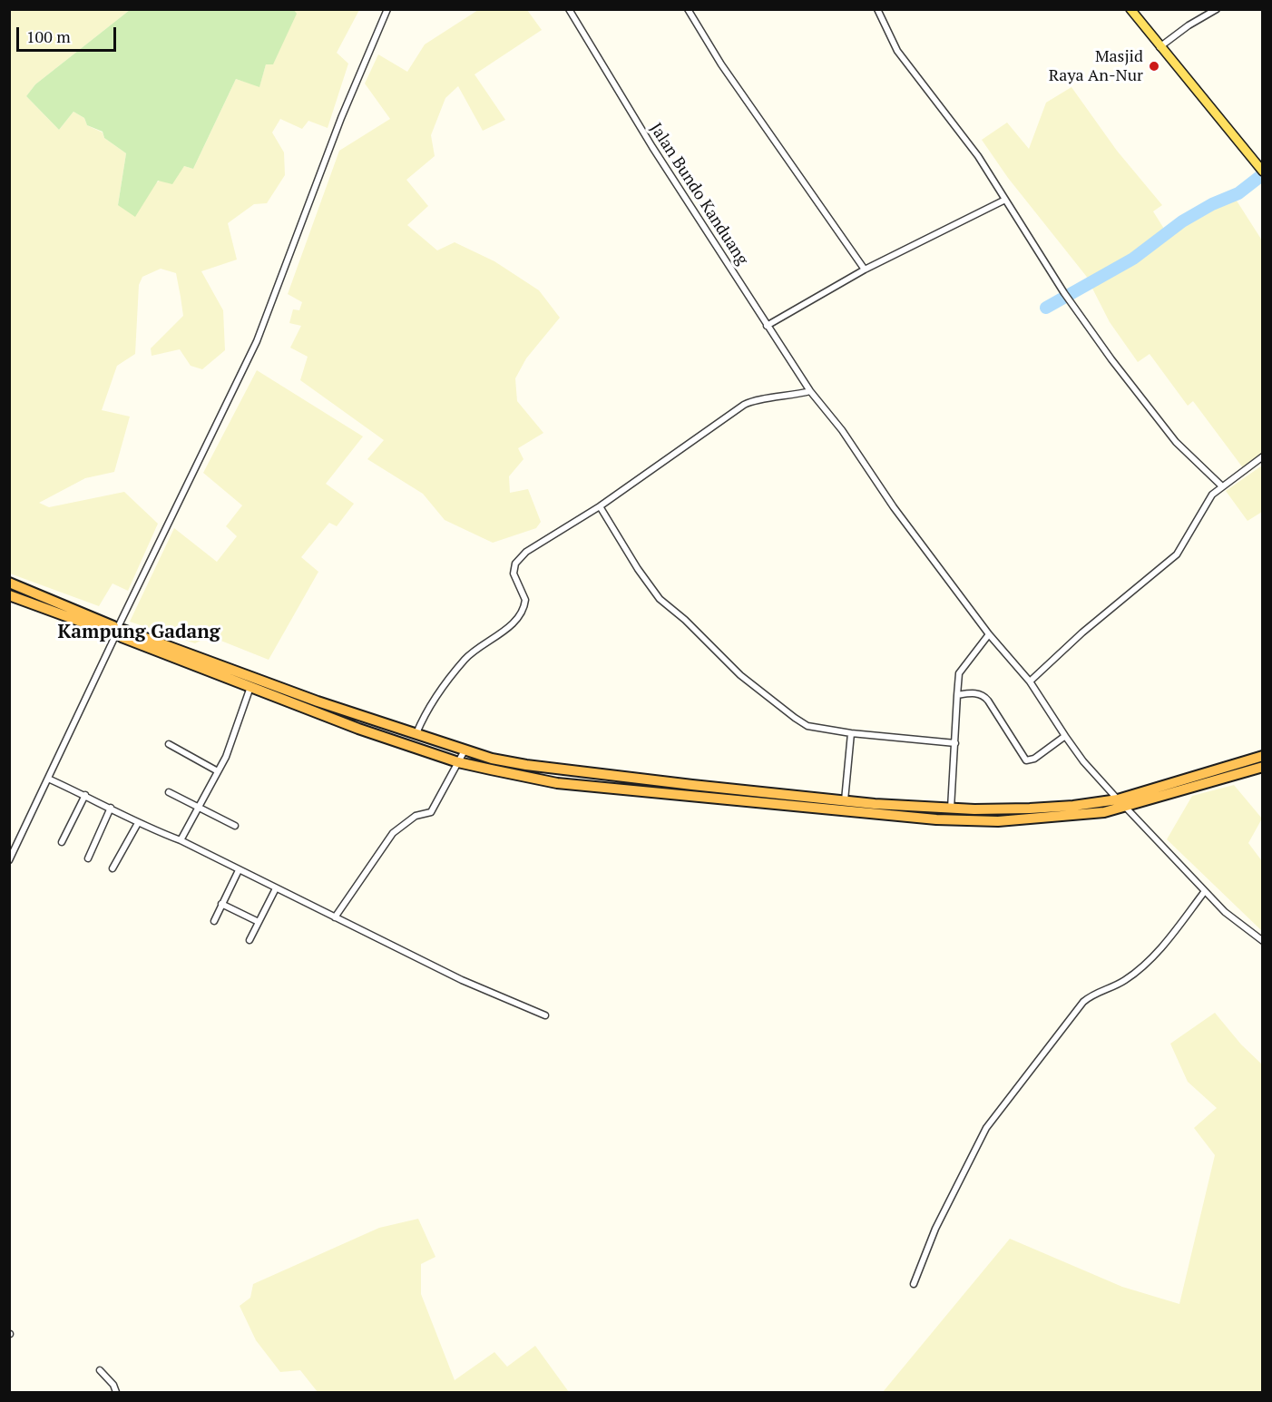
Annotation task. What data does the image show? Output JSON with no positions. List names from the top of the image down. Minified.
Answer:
{"streets":{"street":["Jalan Bundo Kanduang"]},"districts":["Kampung Gadang"],"places":["Masjid Raya An-Nur"],"scale_bar":"100 m"}
